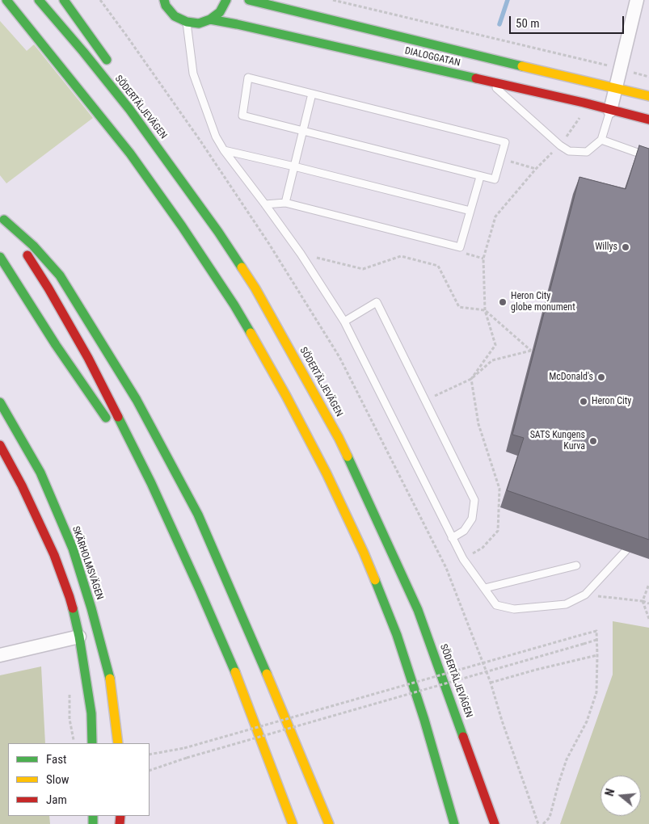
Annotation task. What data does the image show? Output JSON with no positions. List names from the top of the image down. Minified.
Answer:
{"streets":{"main road":["DIALOGGATAN","SÖDERTÄLJEVÄGEN","SKÄRHOLMSVÄGEN"]},"places":["Willys","Heron City globe monument","McDonald's","Heron City","SATS Kungens Kurva"],"legend":["Fast","Slow","Jam"],"scale_bar":"50 m","north":"left"}
